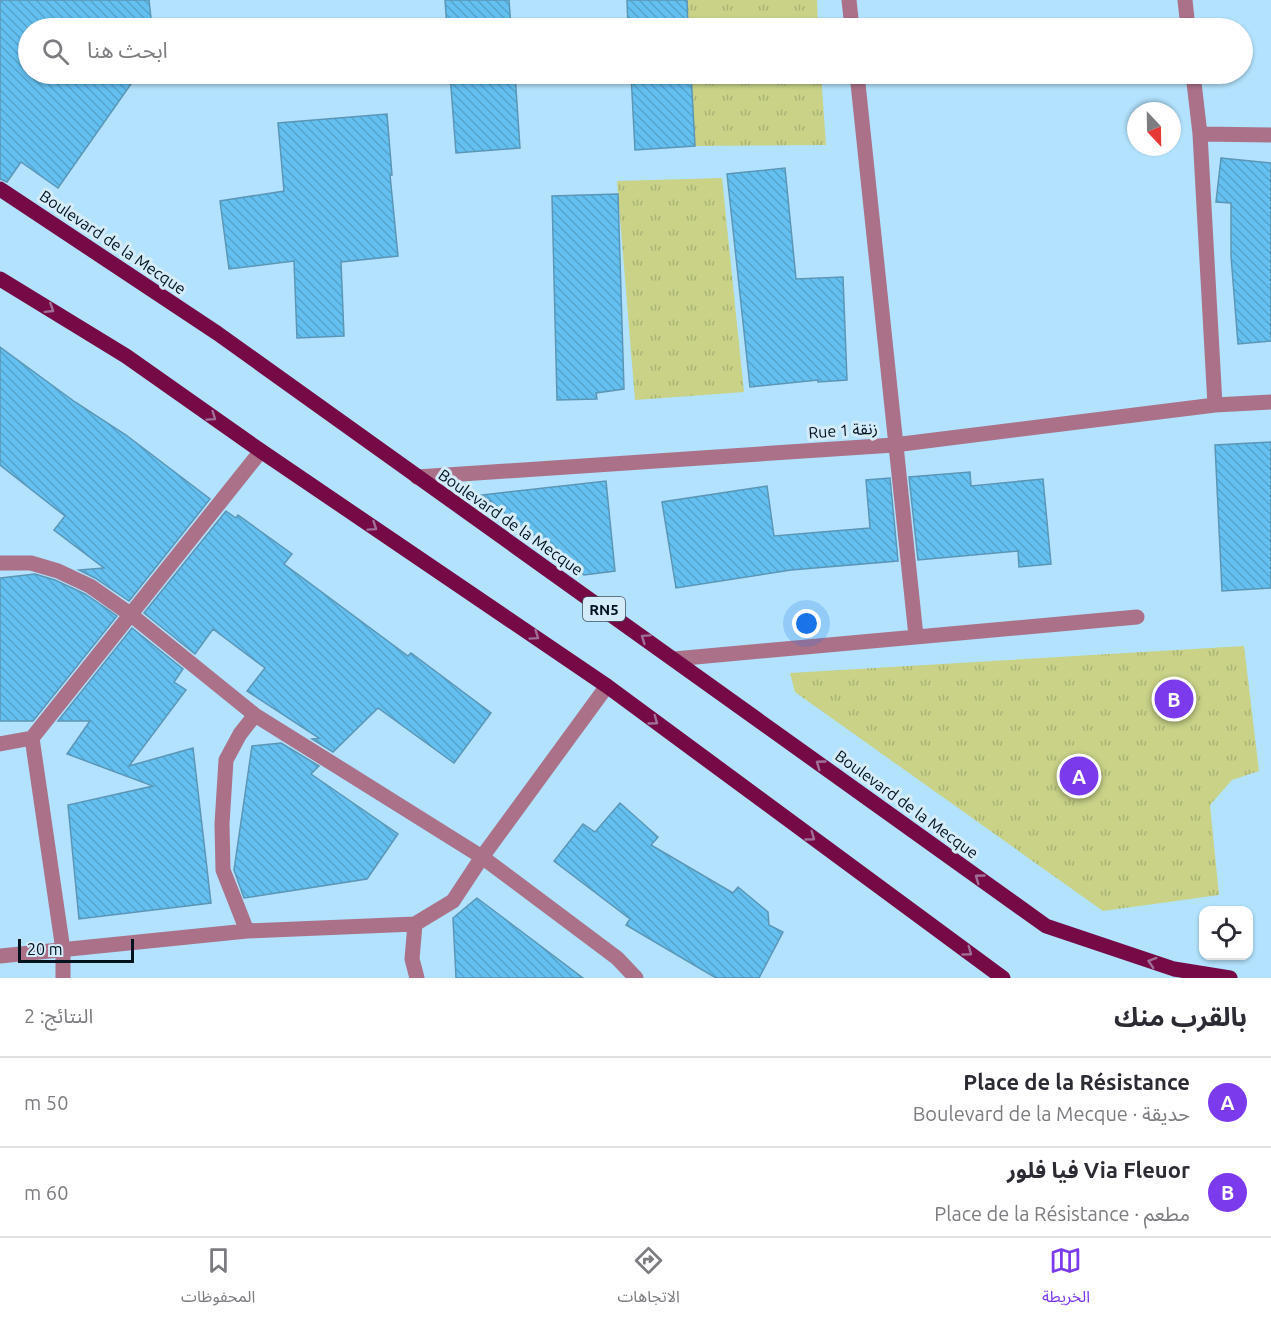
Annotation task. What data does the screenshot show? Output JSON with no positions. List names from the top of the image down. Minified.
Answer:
{"streets":{"main road":["Boulevard de la Mecque","RN5"],"street":["Rue 1 زنقة"]},"crossings":[["Boulevard de la Mecque","Rue 1 زنقة"]],"scale_bar":"20 m","north":"bottom","page":{"search":"ابحث هنا","pins":["B","A"],"scale":"20 m","heading":["بالقرب منك","النتائج: 2"],"list":[{"mark":"A","name":"Place de la Résistance","note":"حديقة · Boulevard de la Mecque","value":"50 m"},{"mark":"B","name":"Via Fleuor فيا فلور","note":"مطعم · Place de la Résistance","value":"60 m"}],"nav":["الخريطة","الاتجاهات","المحفوظات"]}}
